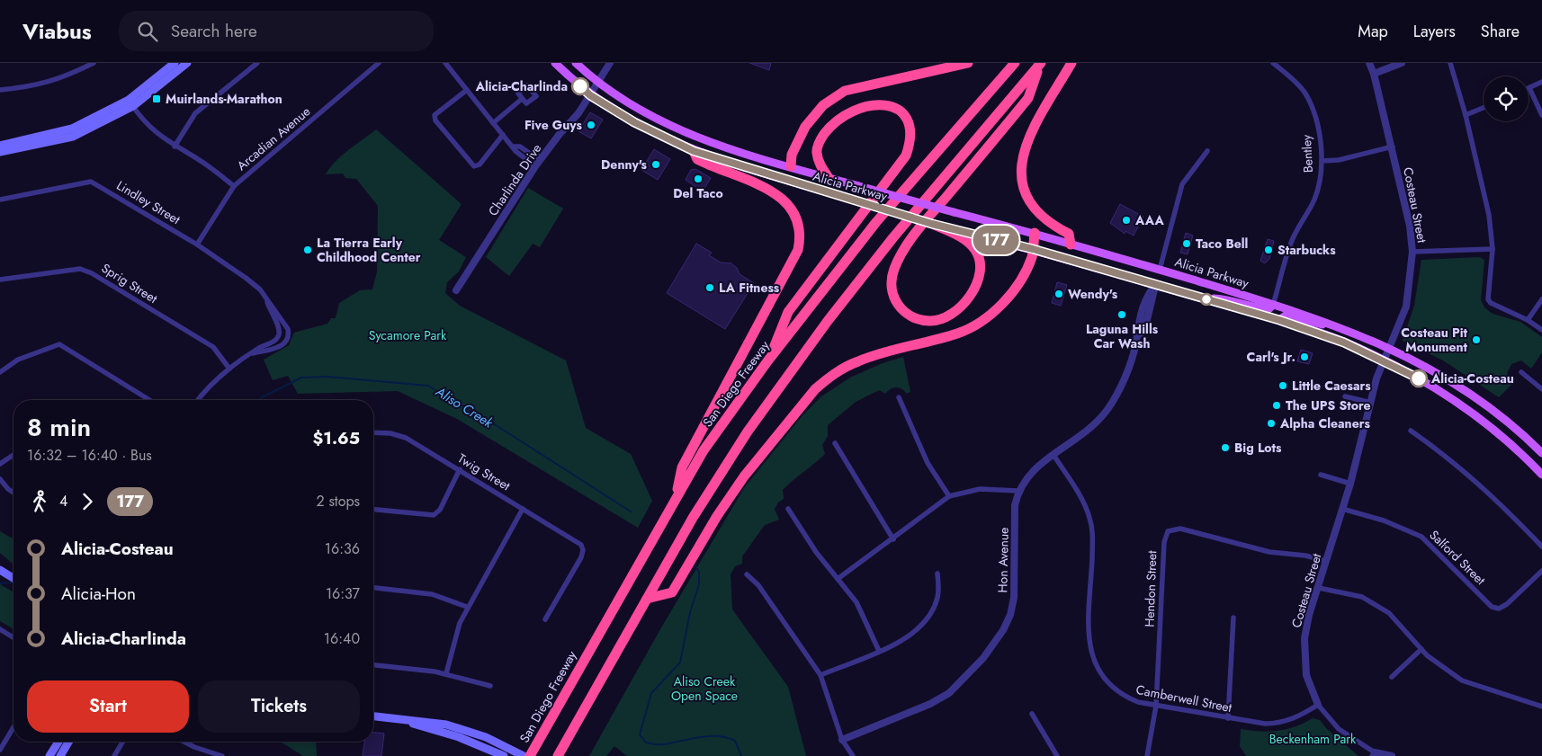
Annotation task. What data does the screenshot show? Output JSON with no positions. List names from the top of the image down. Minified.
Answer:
{"streets":{"highway":["San Diego Freeway"],"main road":["Alicia Parkway"],"street":["Arcadian Avenue","Bentley","Charlinda Drive","Lindley Street","Costeau Street","Sprig Street","Twig Street","Salford Street","Hon Avenue","Hendon Street","Camberwell Street"]},"crossings":[["Arcadian Avenue","Lindley Street"],["Bentley","Alicia Parkway"],["Charlinda Drive","Alicia Parkway"],["Alicia Parkway","Costeau Street"],["Alicia Parkway","Hon Avenue"],["Costeau Street","Salford Street"],["Costeau Street","Hendon Street"],["Costeau Street","Camberwell Street"],["Hon Avenue","Camberwell Street"],["Hendon Street","Camberwell Street"]],"water":["Aliso Creek"],"parks":["Sycamore Park","Aliso Creek Open Space","Beckenham Park"],"places":{"other":["Alicia-Charlinda","Five Guys","Denny's","Del Taco","AAA","Taco Bell","La Tierra Early Childhood Center","Starbucks","LA Fitness","Wendy's","Laguna Hills Car Wash","Costeau Pit Monument","Carl's Jr.","Alicia-Costeau","Little Caesars","The UPS Store","Alpha Cleaners","Big Lots"],"transit":["Muirlands-Marathon"]},"lines":["bus line 177"],"page":{"header":"Viabus","search":"Search here","nav":["Map","Layers","Share"],"on_map":"177","heading":["8 min","16:32 – 16:40 · Bus","$1.65"],"legs":["4","177","2 stops"],"list":[{"name":"Alicia-Costeau","value":"16:36"},{"name":"Alicia-Hon","value":"16:37"},{"name":"Alicia-Charlinda","value":"16:40"}],"buttons":["Start","Tickets"]}}
